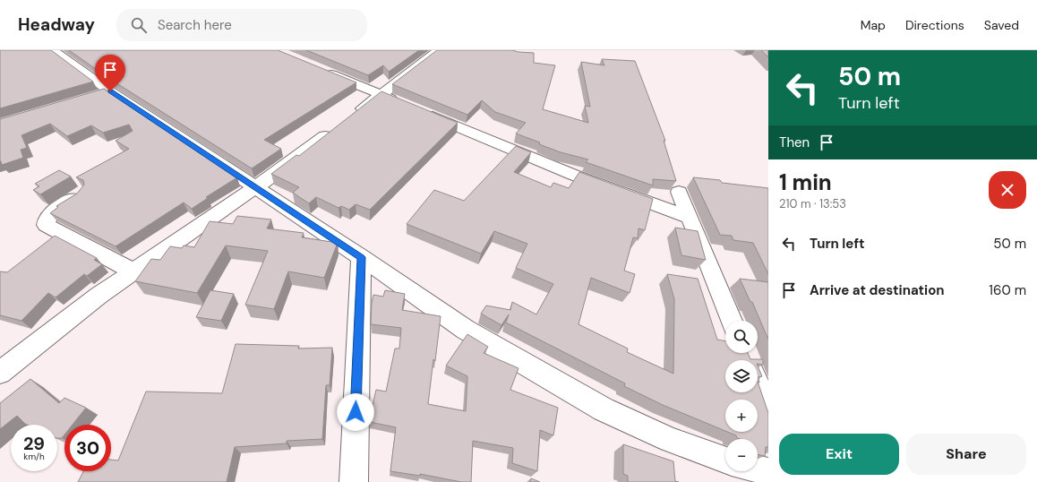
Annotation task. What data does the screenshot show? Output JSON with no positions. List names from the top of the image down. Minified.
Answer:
{"page":{"header":"Headway","search":"Search here","nav":["Map","Directions","Saved"],"turn":["50 m","Turn left"],"then":"Then","heading":["1 min","210 m · 13:53"],"list":[{"name":"Turn left","value":"50 m"},{"name":"Arrive at destination","value":"160 m"}],"map_buttons":["+","−"],"speed":"29 km/h","limit":"30","buttons":["Exit","Share"]}}
